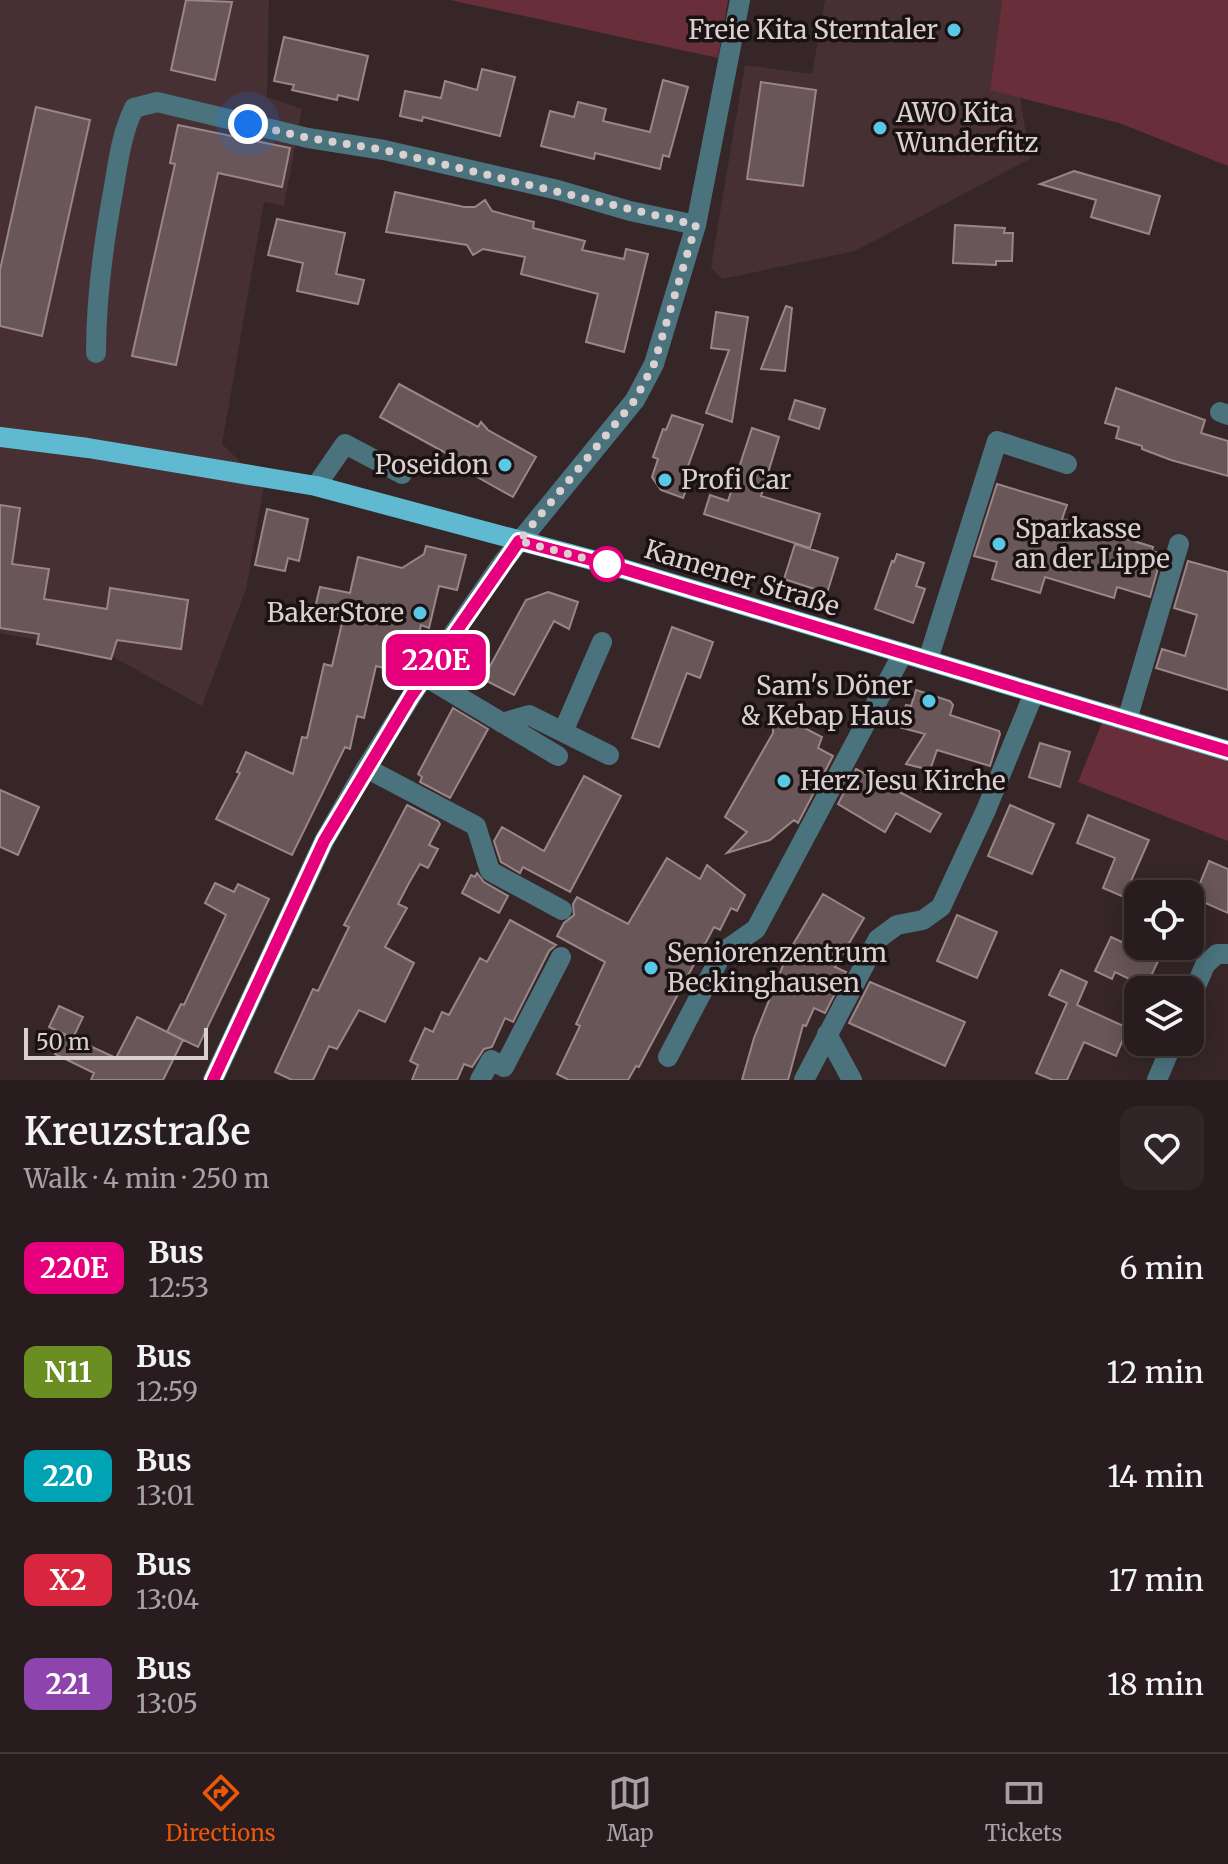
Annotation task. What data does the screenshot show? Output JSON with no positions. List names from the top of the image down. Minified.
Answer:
{"streets":{"main road":["Kamener Straße"]},"places":["Freie Kita Sterntaler","AWO Kita Wunderfitz","Poseidon","Profi Car","Sparkasse an der Lippe","BakerStore","Sam's Döner & Kebap Haus","Herz Jesu Kirche","Seniorenzentrum Beckinghausen"],"lines":["bus line 220E"],"scale_bar":"50 m","page":{"on_map":"220E","scale":"50 m","heading":["Kreuzstraße","Walk · 4 min · 250 m"],"list":[{"mark":"220E","name":"Bus","note":"12:53","value":"6 min"},{"mark":"N11","name":"Bus","note":"12:59","value":"12 min"},{"mark":"220","name":"Bus","note":"13:01","value":"14 min"},{"mark":"X2","name":"Bus","note":"13:04","value":"17 min"},{"mark":"221","name":"Bus","note":"13:05","value":"18 min"}],"tabs":["Directions","Map","Tickets"]}}
